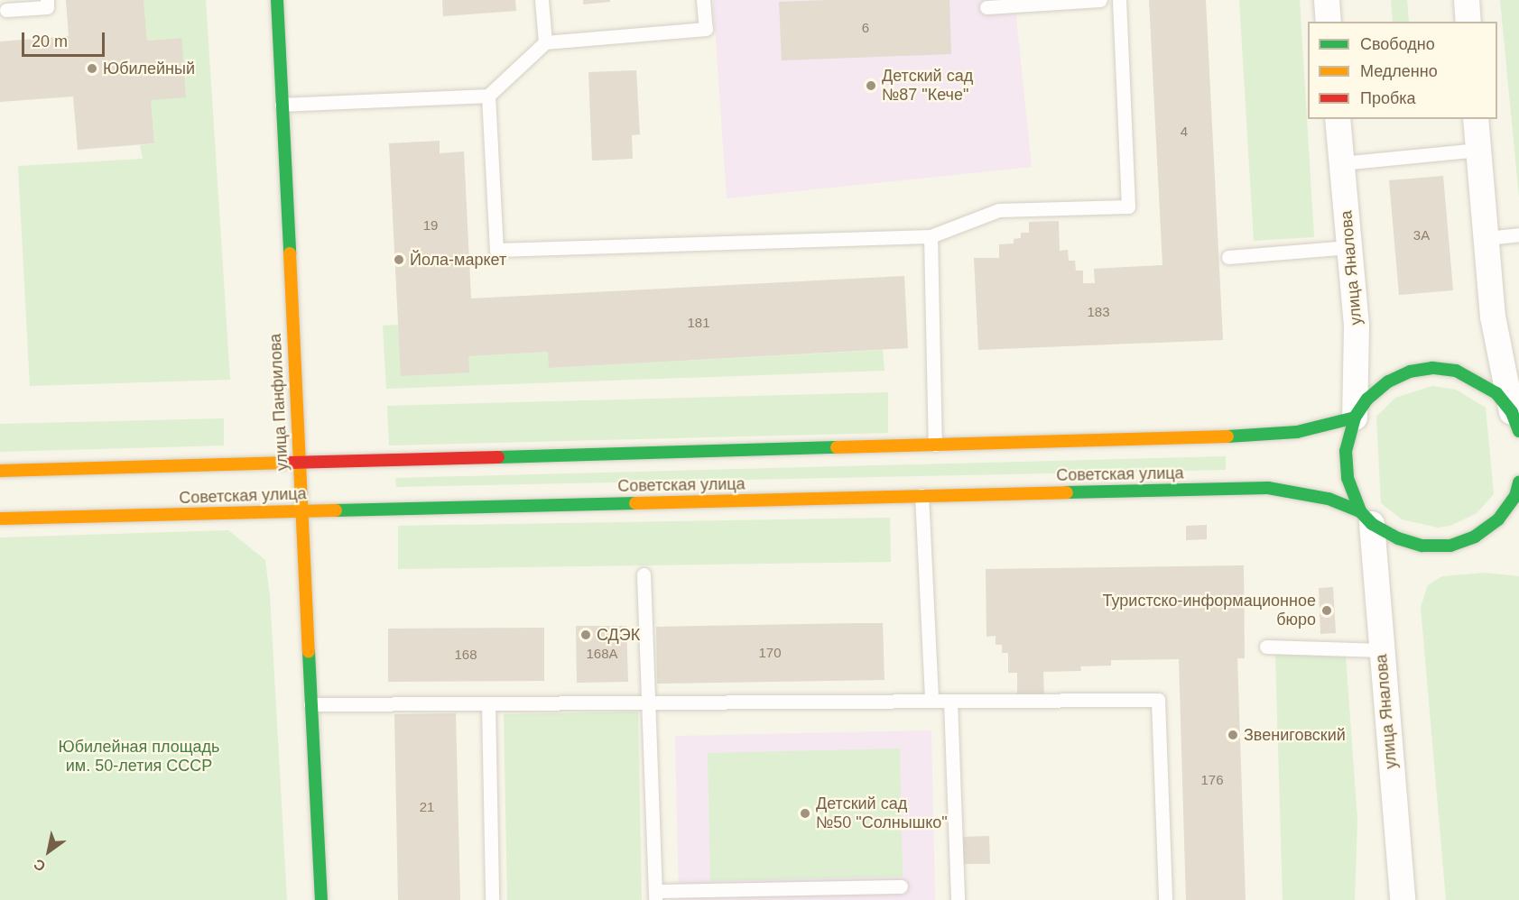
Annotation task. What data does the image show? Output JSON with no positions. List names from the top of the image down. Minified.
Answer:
{"streets":{"main road":["улица Панфилова","Советская улица"],"street":["улица Яналова"]},"crossings":[["улица Яналова","Советская улица"],["улица Панфилова","Советская улица"]],"parks":["Юбилейная площадь им. 50-летия СССР"],"places":["Юбилейный","Детский сад №87 \"Кече\"","Йола-маркет","Туристско-информационное бюро","СДЭК","Звениговский","Детский сад №50 \"Солнышко\""],"house_numbers":["6","4","19","3А","183","181","170","168А","168","176","21"],"legend":["Свободно","Медленно","Пробка"],"scale_bar":"20 m","north":"bottom left"}
